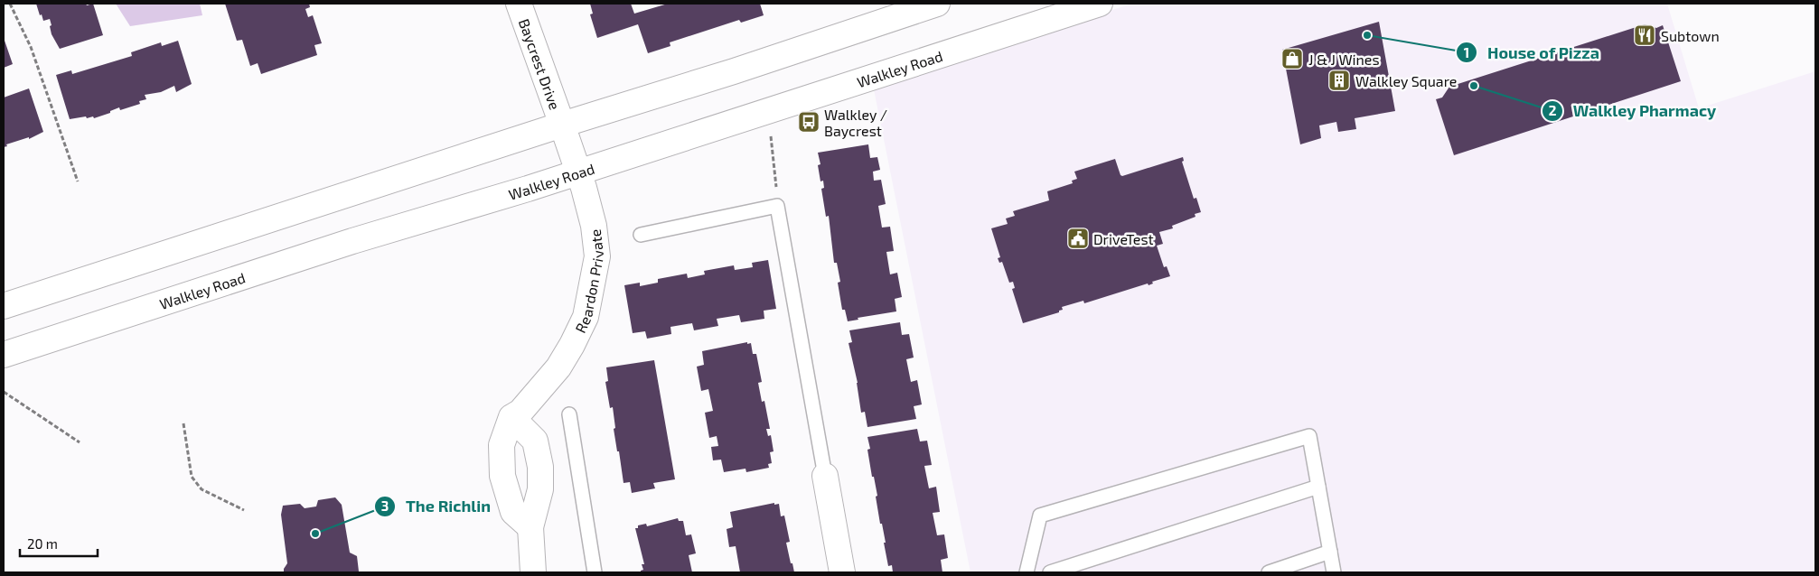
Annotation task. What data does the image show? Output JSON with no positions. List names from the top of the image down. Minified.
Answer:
{"streets":{"main road":["Baycrest Drive","Walkley Road","Reardon Private"]},"crossings":[["Baycrest Drive","Reardon Private"],["Walkley Road","Reardon Private"]],"places":{"other":["House of Pizza","Walkley Pharmacy","The Richlin"],"restaurant":["Subtown"],"shop":["J & J Wines"],"building":["Walkley Square"],"bus stop":["Walkley / Baycrest"],"public building":["DriveTest"]},"scale_bar":"20 m"}
